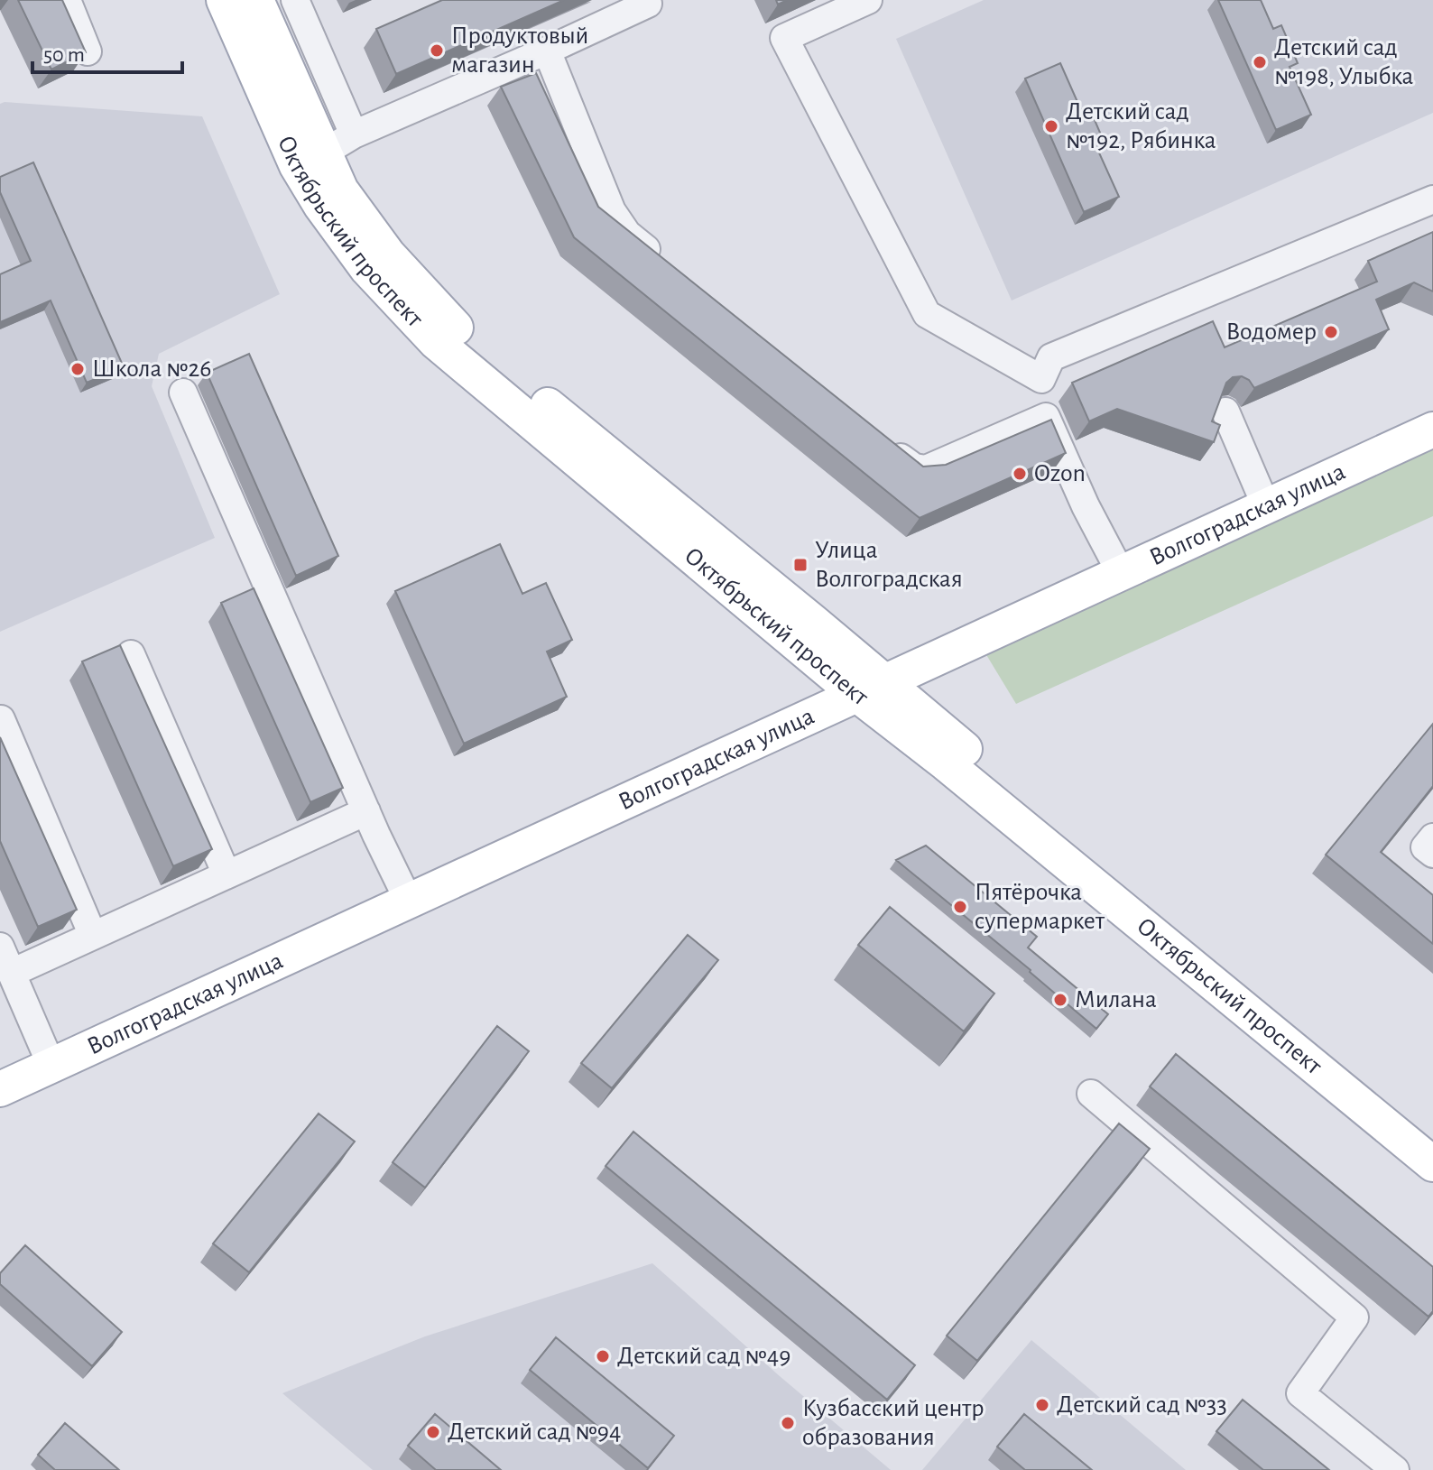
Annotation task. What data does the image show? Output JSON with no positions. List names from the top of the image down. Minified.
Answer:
{"streets":{"main road":["Октябрьский проспект","Волгоградская улица"]},"crossings":[["Октябрьский проспект","Волгоградская улица"]],"places":{"other":["Продуктовый магазин","Детский сад №198, Улыбка","Детский сад №192, Рябинка","Водомер","Школа №26","Ozon","Пятёрочка супермаркет","Милана","Детский сад №49","Детский сад №33","Кузбасский центр образования","Детский сад №94"],"transit":["Улица Волгоградская"]},"scale_bar":"50 m"}
